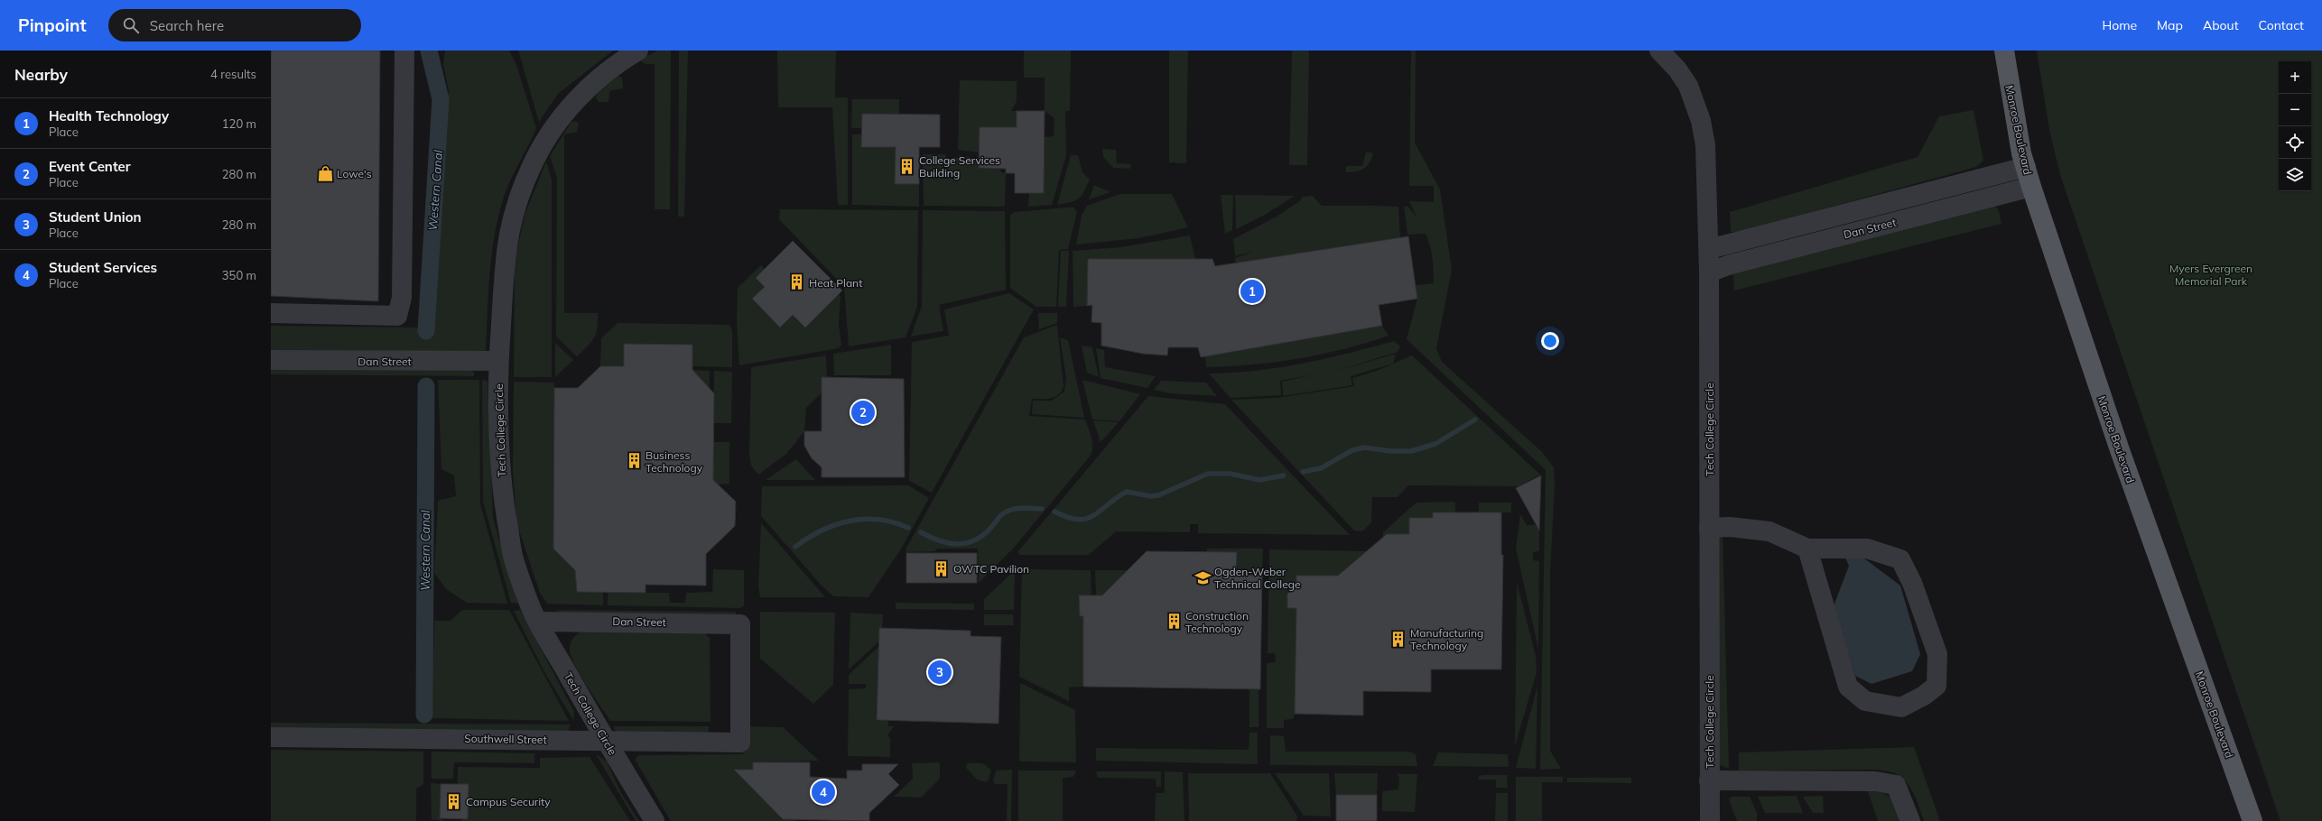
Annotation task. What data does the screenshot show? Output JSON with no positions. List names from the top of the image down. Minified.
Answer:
{"streets":{"main road":["Monroe Boulevard"],"street":["Dan Street","Tech College Circle","Southwell Street"]},"crossings":[["Monroe Boulevard","Dan Street"],["Dan Street","Tech College Circle"],["Dan Street","Southwell Street"],["Tech College Circle","Southwell Street"]],"water":["Western Canal"],"parks":["Myers Evergreen Memorial Park"],"places":{"building":["College Services Building","Heat Plant","Business Technology","OWTC Pavilion","Construction Technology","Manufacturing Technology","Campus Security"],"shop":["Lowe's"],"school or university":["Ogden-Weber Technical College"]},"page":{"header":"Pinpoint","search":"Search here","nav":["Home","Map","About","Contact"],"heading":["Nearby","4 results"],"map_buttons":["+","−"],"list":[{"mark":"1","name":"Health Technology","note":"Place","value":"120 m"},{"mark":"2","name":"Event Center","note":"Place","value":"280 m"},{"mark":"3","name":"Student Union","note":"Place","value":"280 m"},{"mark":"4","name":"Student Services","note":"Place","value":"350 m"}],"pins":["1","2","3","4"]}}
